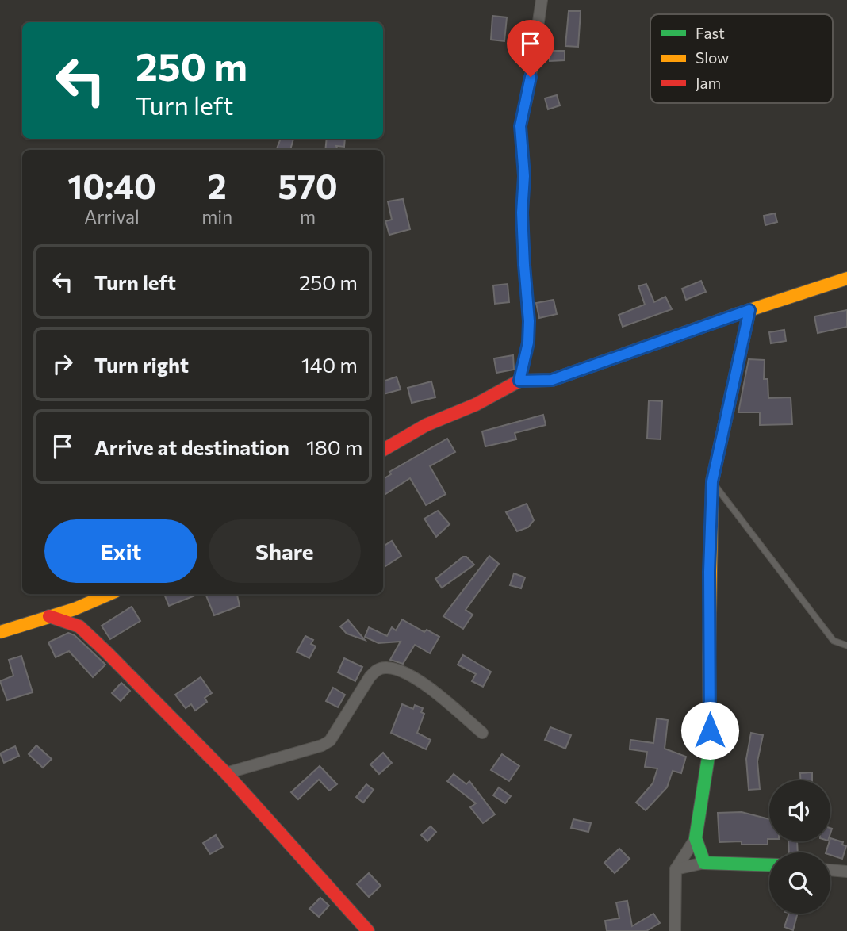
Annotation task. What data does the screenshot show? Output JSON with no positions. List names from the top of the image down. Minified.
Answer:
{"legend":["Fast","Slow","Jam"],"page":{"turn":["250 m","Turn left"],"eta":["10:40","Arrival","2","min","570","m"],"list":[{"name":"Turn left","value":"250 m"},{"name":"Turn right","value":"140 m"},{"name":"Arrive at destination","value":"180 m"}],"buttons":["Exit","Share"]}}
